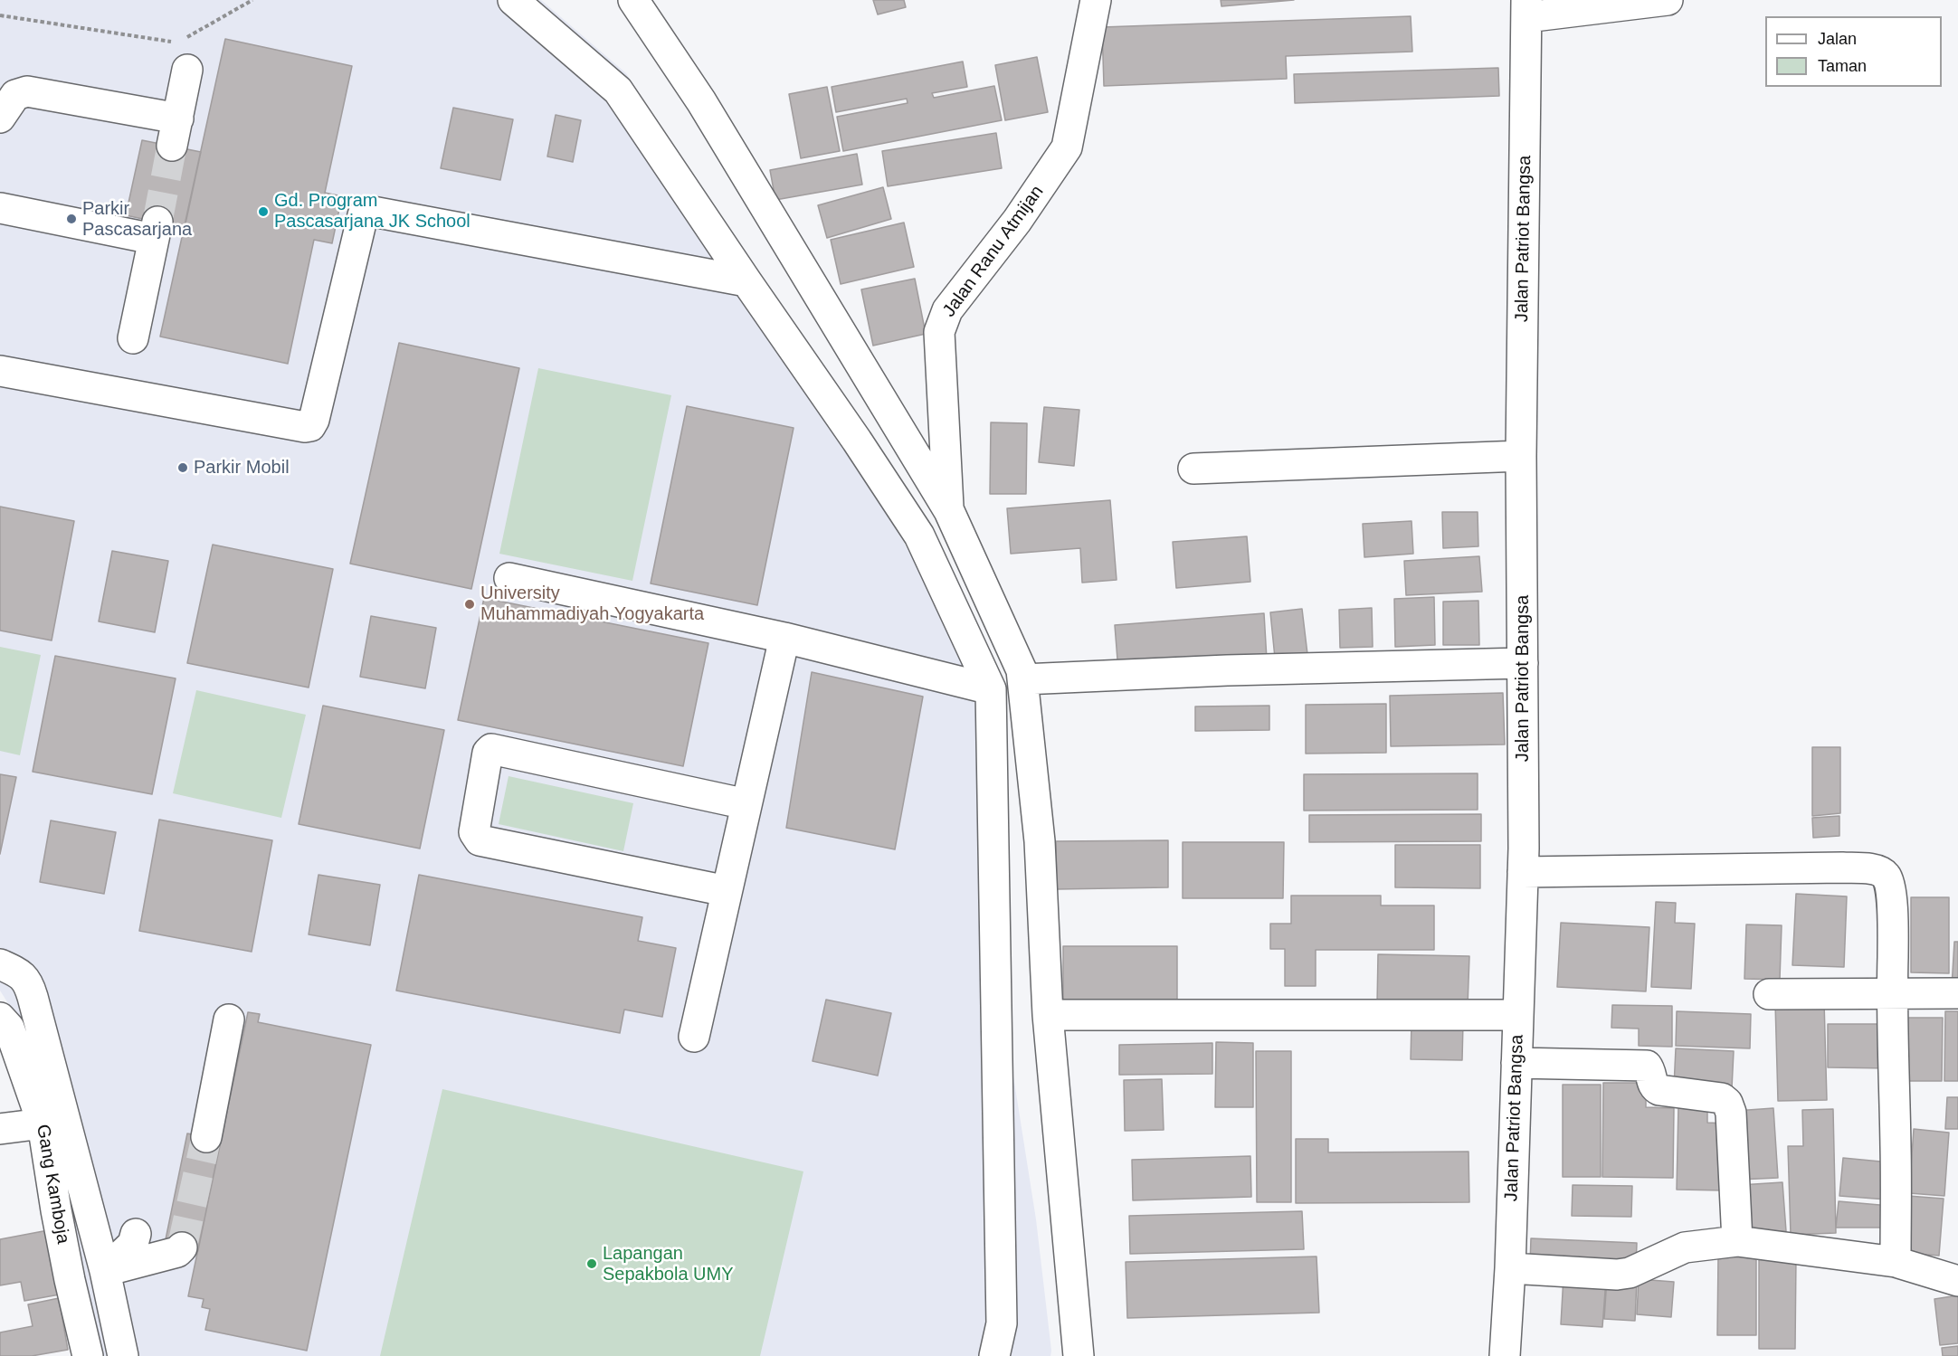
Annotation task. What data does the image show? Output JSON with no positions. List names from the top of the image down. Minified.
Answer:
{"streets":{"street":["Jalan Patriot Bangsa","Jalan Ranu Atmijan","Gang Kamboja"]},"places":["Gd. Program Pascasarjana JK School","Parkir Pascasarjana","Parkir Mobil","University Muhammadiyah Yogyakarta","Lapangan Sepakbola UMY"],"legend":["Jalan","Taman"]}
